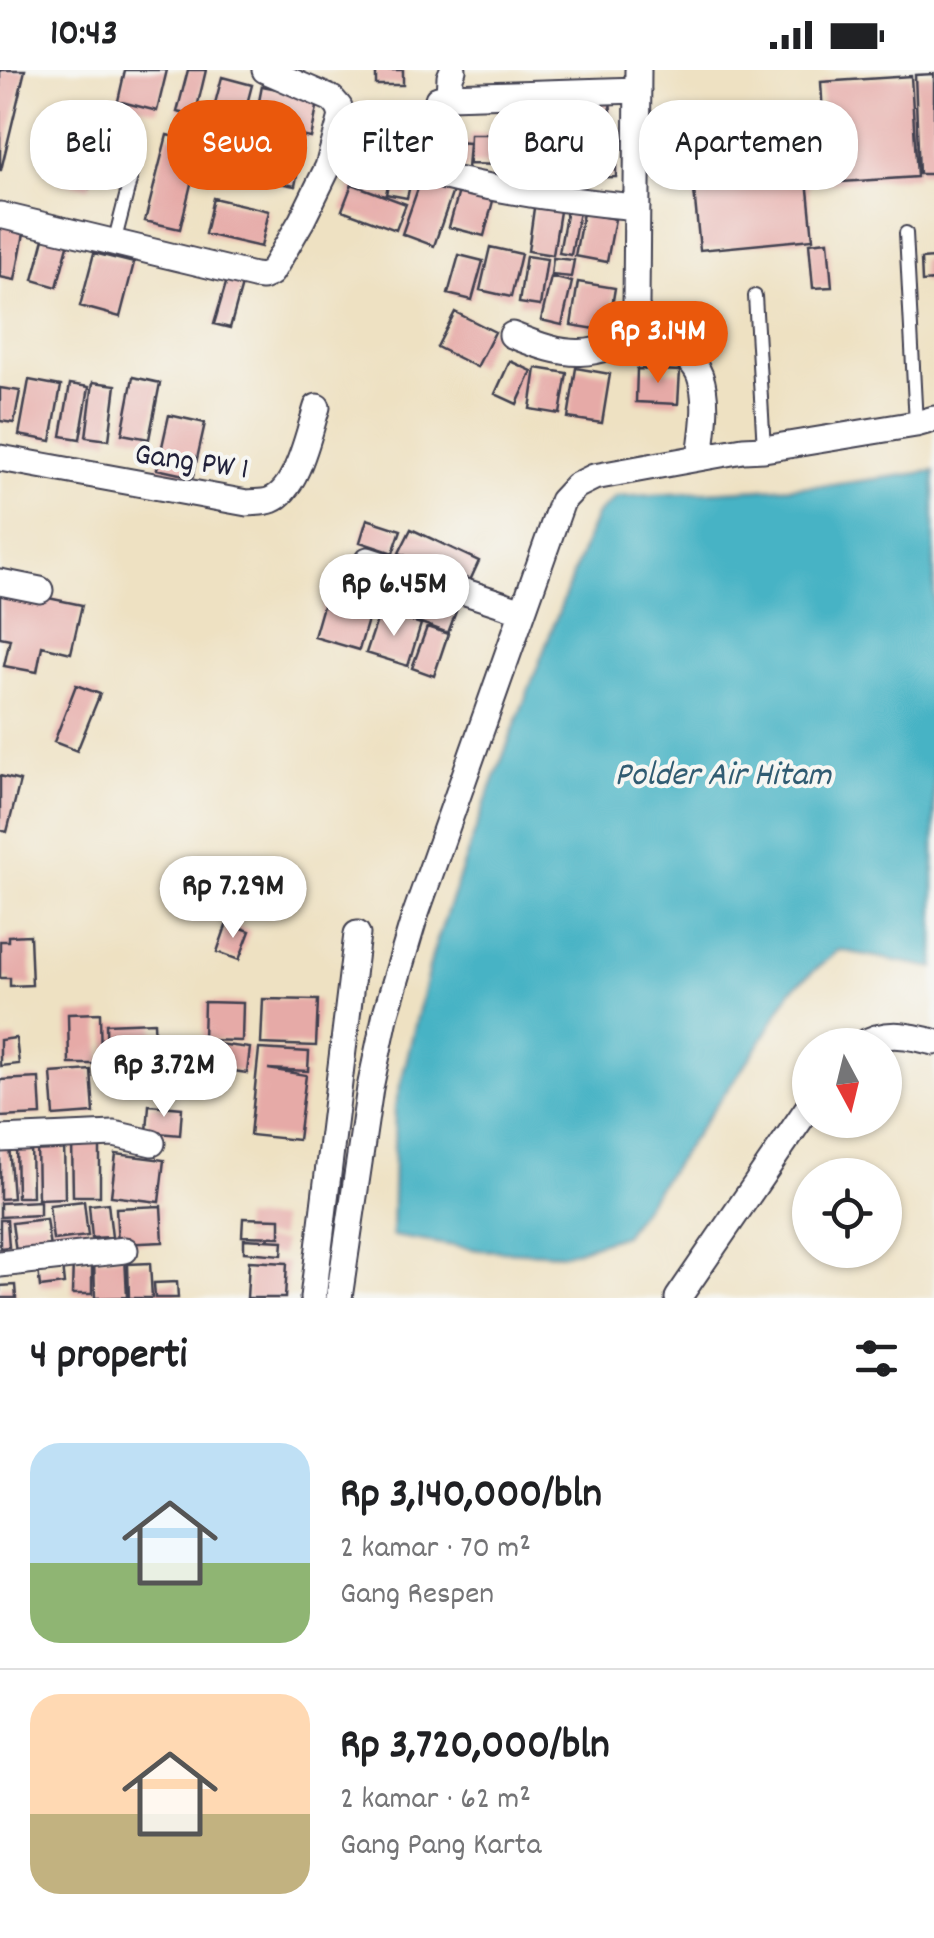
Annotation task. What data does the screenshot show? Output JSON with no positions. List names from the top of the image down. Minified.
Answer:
{"streets":{"street":["Gang PW 1"]},"water":["Polder Air Hitam"],"north":"bottom","page":{"status":"10:43","chip":["Beli","Sewa","Filter","Baru","Apartemen"],"price":["Rp 3.14M","Rp 6.45M","Rp 7.29M","Rp 3.72M"],"heading":"4 properti","list":[{"name":"Rp 3,140,000/bln","note":"2 kamar · 70 m² · Gang Respen"},{"name":"Rp 3,720,000/bln","note":"2 kamar · 62 m² · Gang Pang Karta"}]}}
